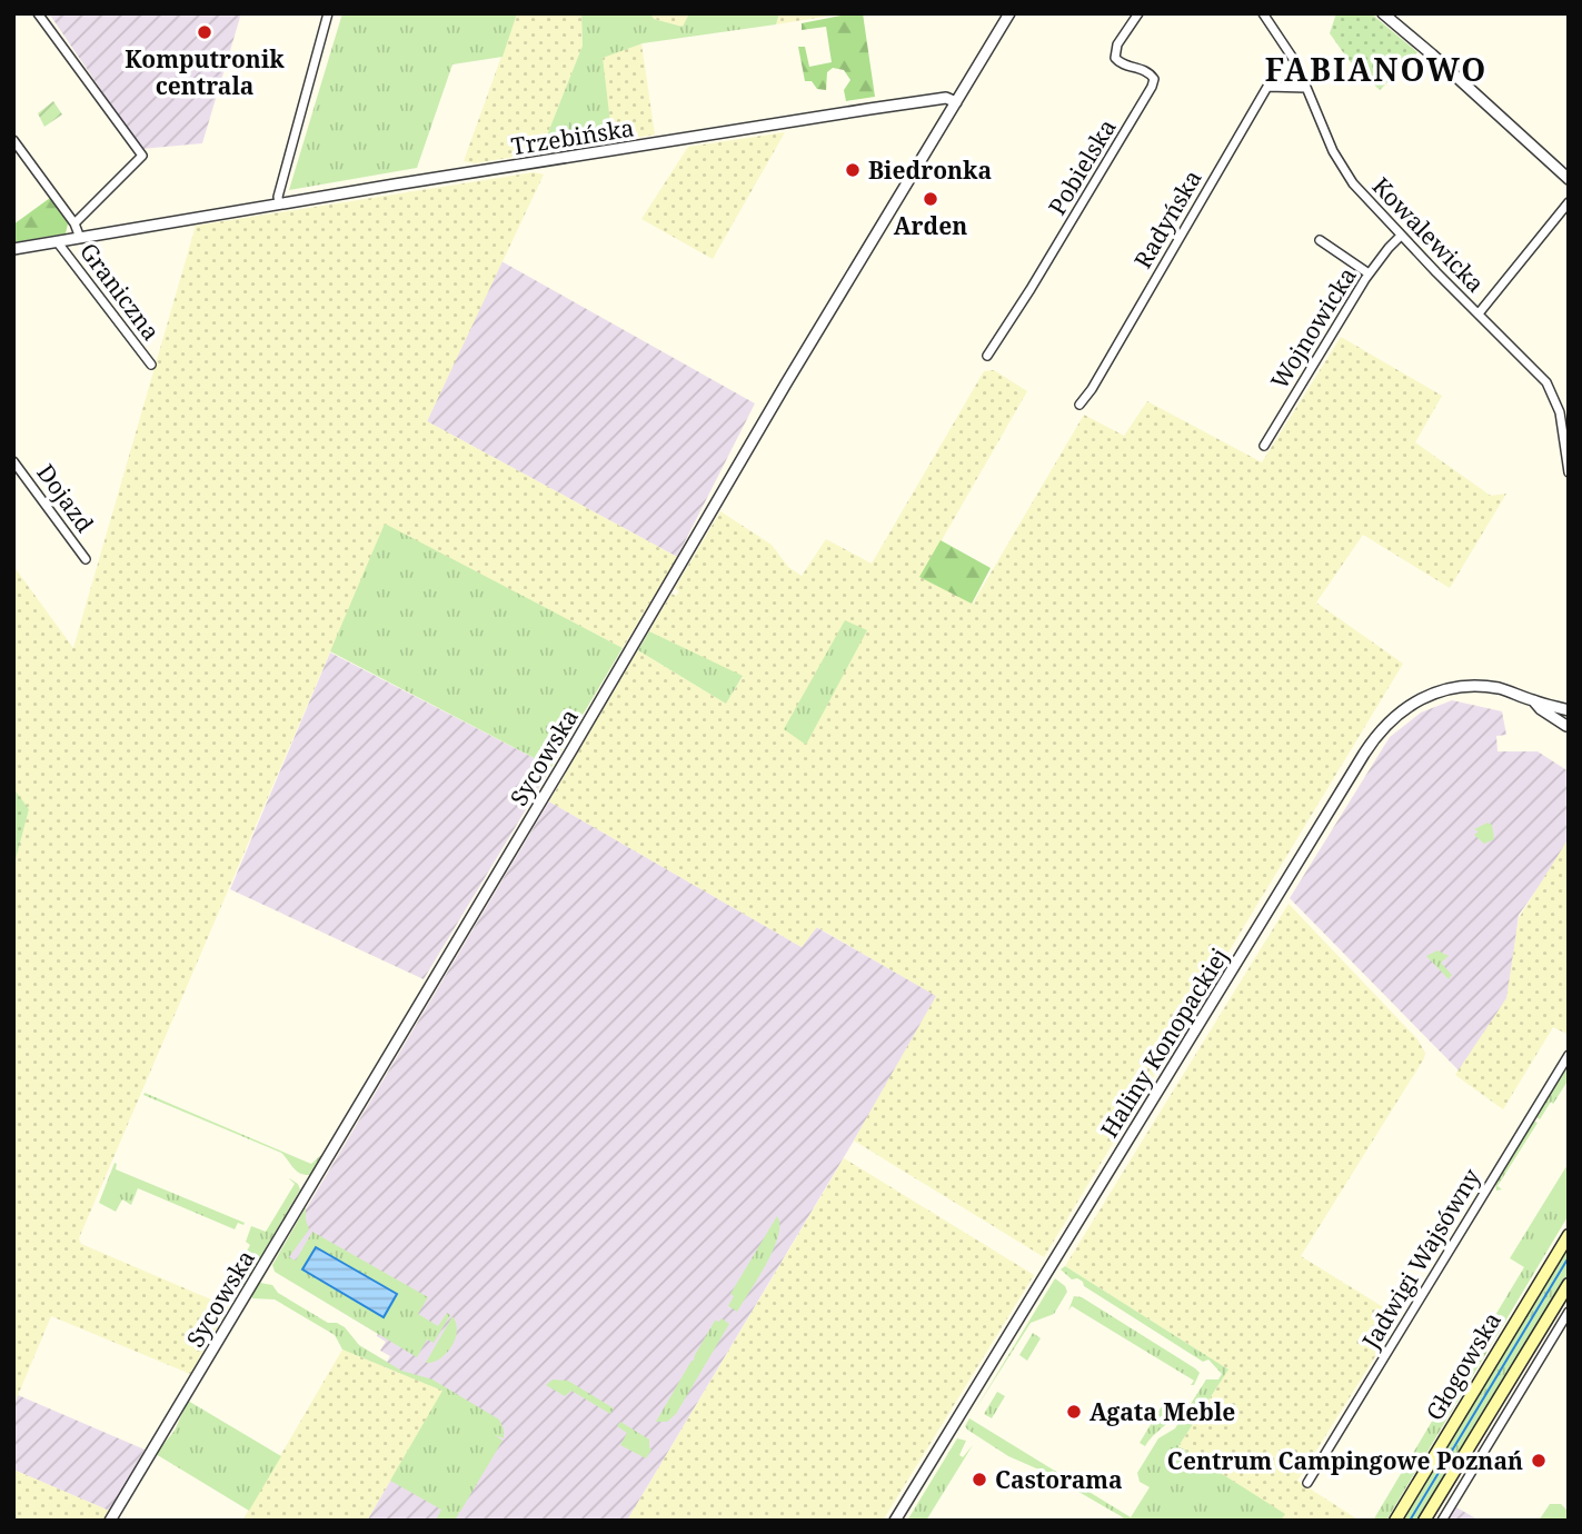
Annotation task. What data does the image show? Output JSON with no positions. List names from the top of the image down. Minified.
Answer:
{"streets":{"main road":["Głogowska"],"street":["Trzebińska","Pobielska","Radyńska","Kowalewicka","Graniczna","Wojnowicka","Dojazd","Sycowska","Haliny Konopackiej","Jadwigi Wajsówny"]},"crossings":[["Trzebińska","Graniczna"],["Trzebińska","Sycowska"],["Radyńska","Kowalewicka"],["Kowalewicka","Wojnowicka"]],"districts":["FABIANOWO"],"places":["Komputronik centrala","Biedronka","Arden","Agata Meble","Centrum Campingowe Poznań","Castorama"]}
